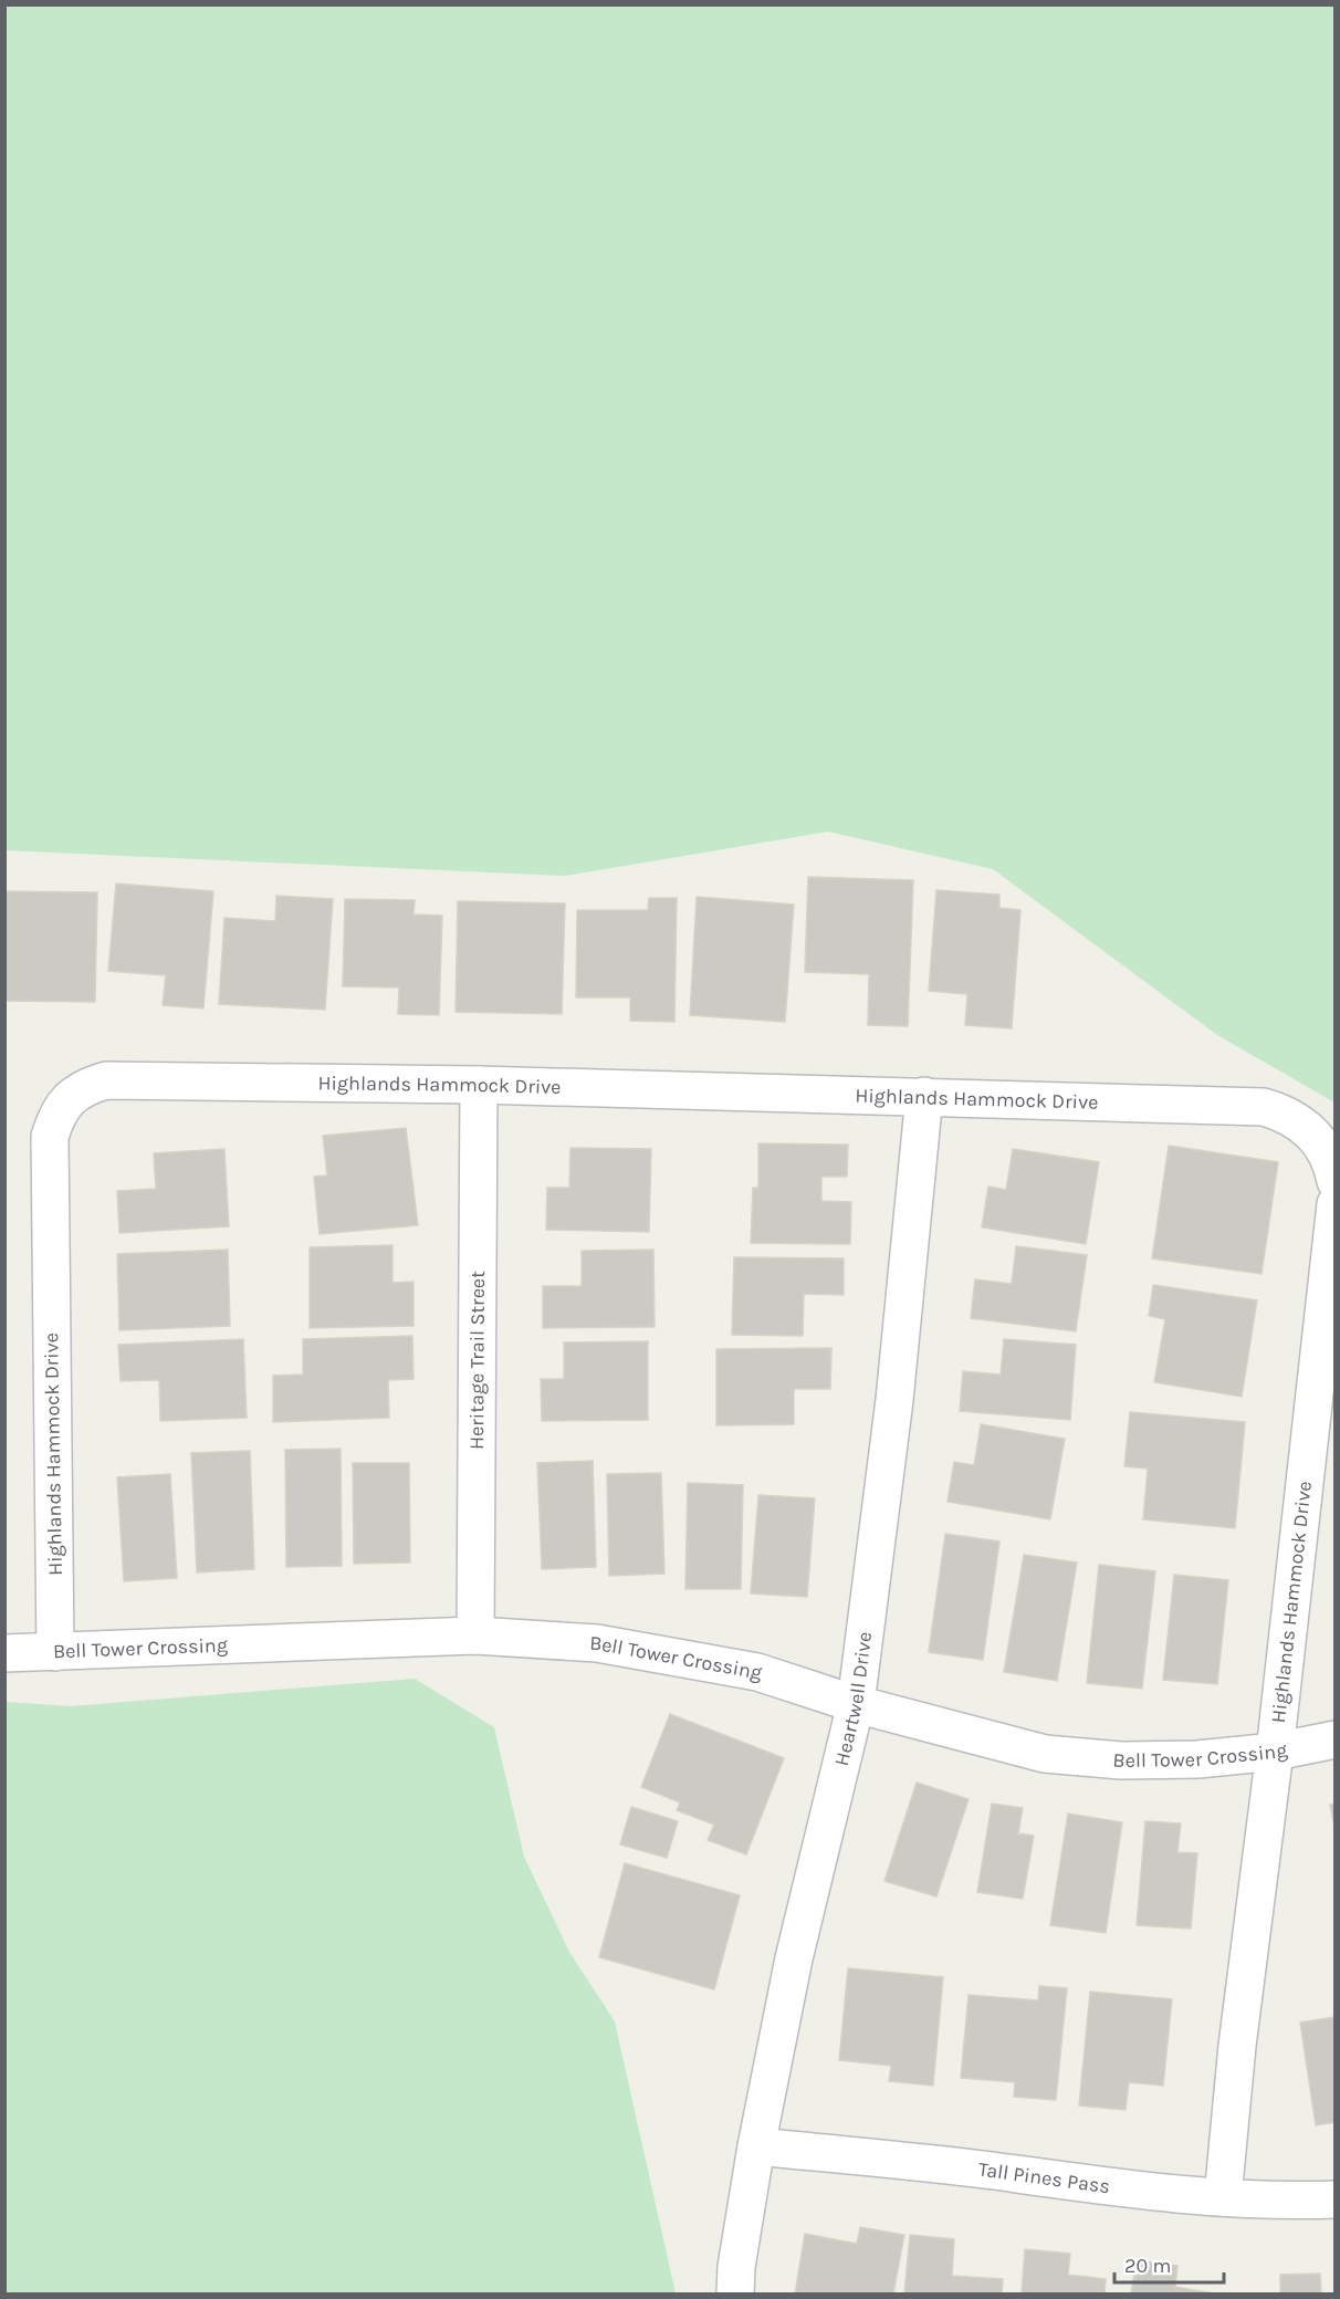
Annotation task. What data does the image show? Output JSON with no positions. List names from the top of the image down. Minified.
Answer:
{"streets":{"street":["Highlands Hammock Drive","Heritage Trail Street","Bell Tower Crossing","Heartwell Drive","Tall Pines Pass"]},"crossings":[["Highlands Hammock Drive","Heritage Trail Street"],["Highlands Hammock Drive","Bell Tower Crossing"],["Highlands Hammock Drive","Heartwell Drive"],["Highlands Hammock Drive","Tall Pines Pass"],["Heritage Trail Street","Bell Tower Crossing"],["Bell Tower Crossing","Heartwell Drive"],["Heartwell Drive","Tall Pines Pass"]],"scale_bar":"20 m"}
